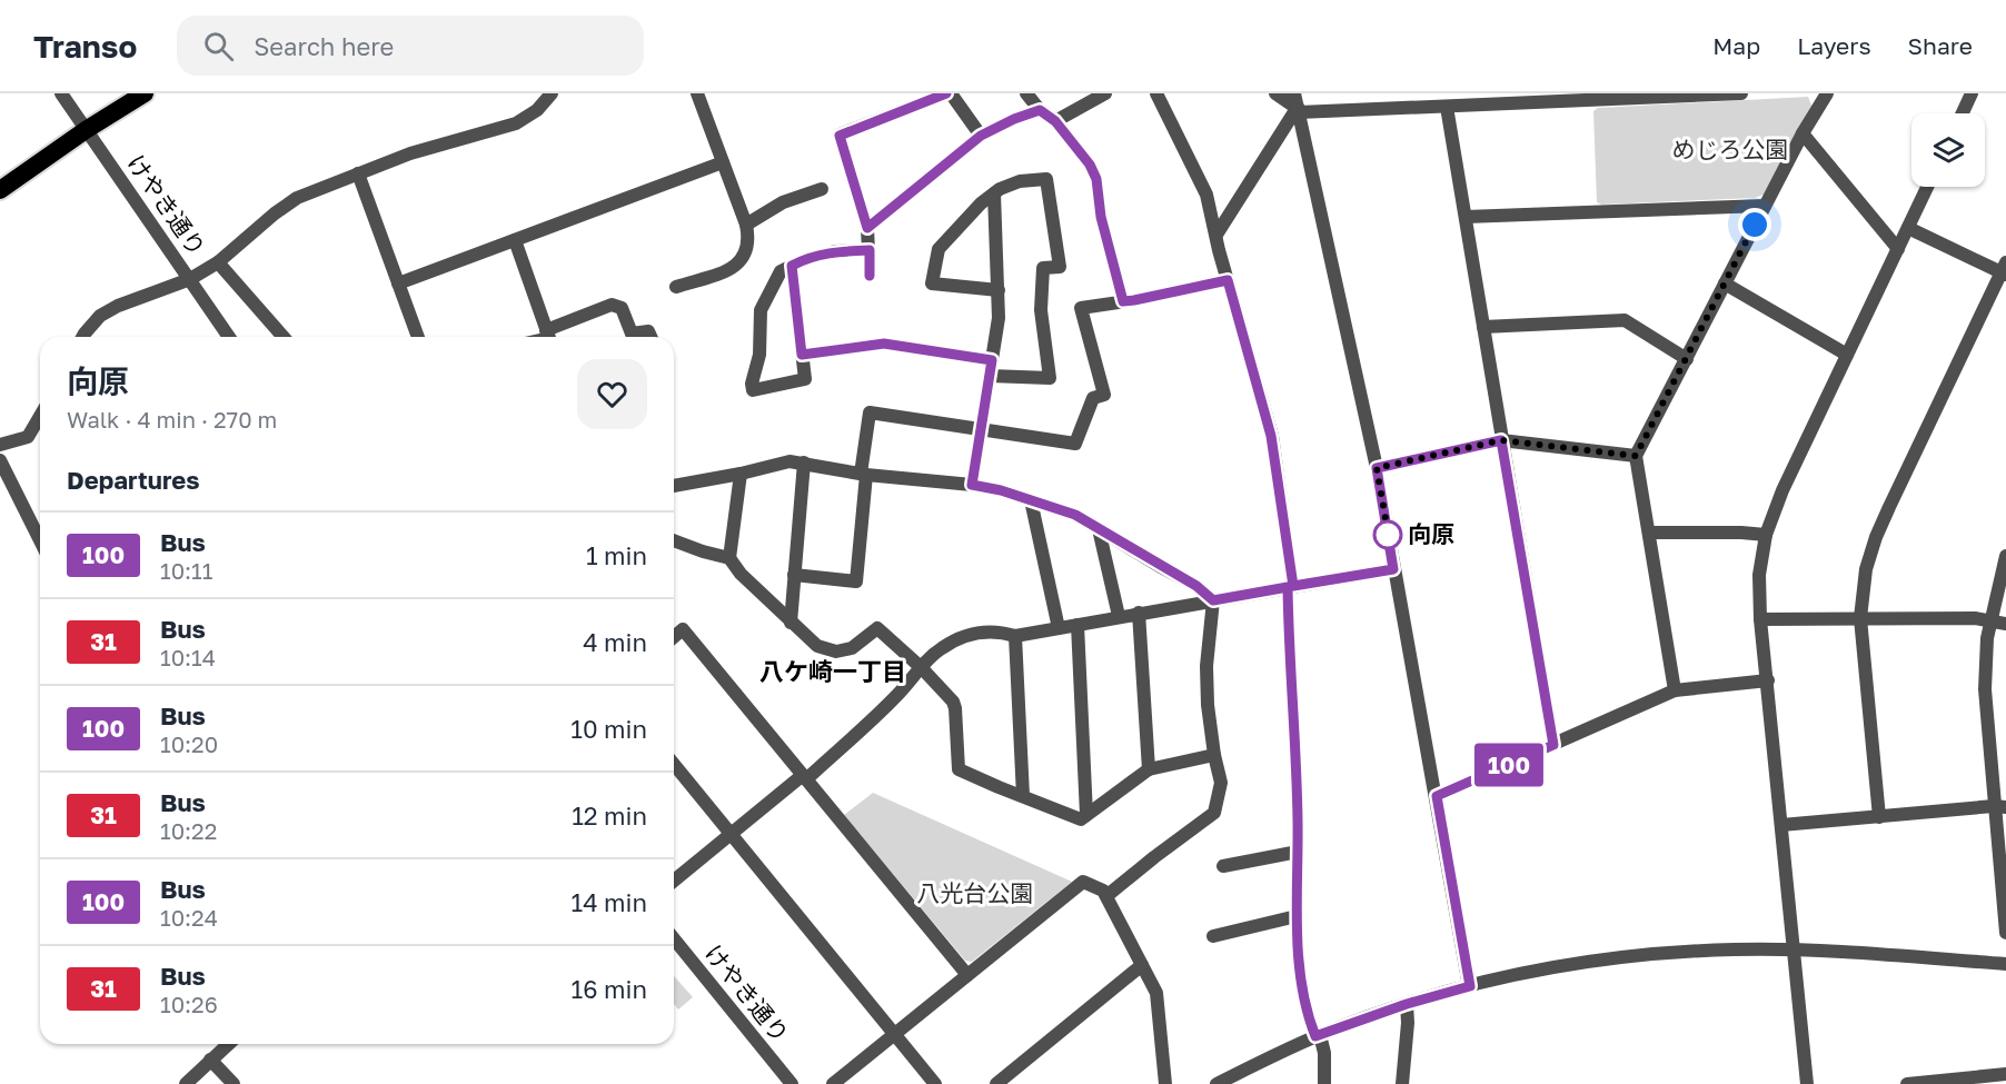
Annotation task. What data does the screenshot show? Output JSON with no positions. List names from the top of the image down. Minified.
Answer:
{"streets":{"street":["けやき通り"]},"districts":["八ケ崎一丁目"],"parks":["めじろ公園","八光台公園"],"places":["向原"],"lines":["bus line 100"],"page":{"header":"Transo","search":"Search here","nav":["Map","Layers","Share"],"on_map":"100","heading":[["向原","Walk · 4 min · 270 m"],"Departures"],"list":[{"mark":"100","name":"Bus","note":"10:11","value":"1 min"},{"mark":"31","name":"Bus","note":"10:14","value":"4 min"},{"mark":"100","name":"Bus","note":"10:20","value":"10 min"},{"mark":"31","name":"Bus","note":"10:22","value":"12 min"},{"mark":"100","name":"Bus","note":"10:24","value":"14 min"},{"mark":"31","name":"Bus","note":"10:26","value":"16 min"}]}}
